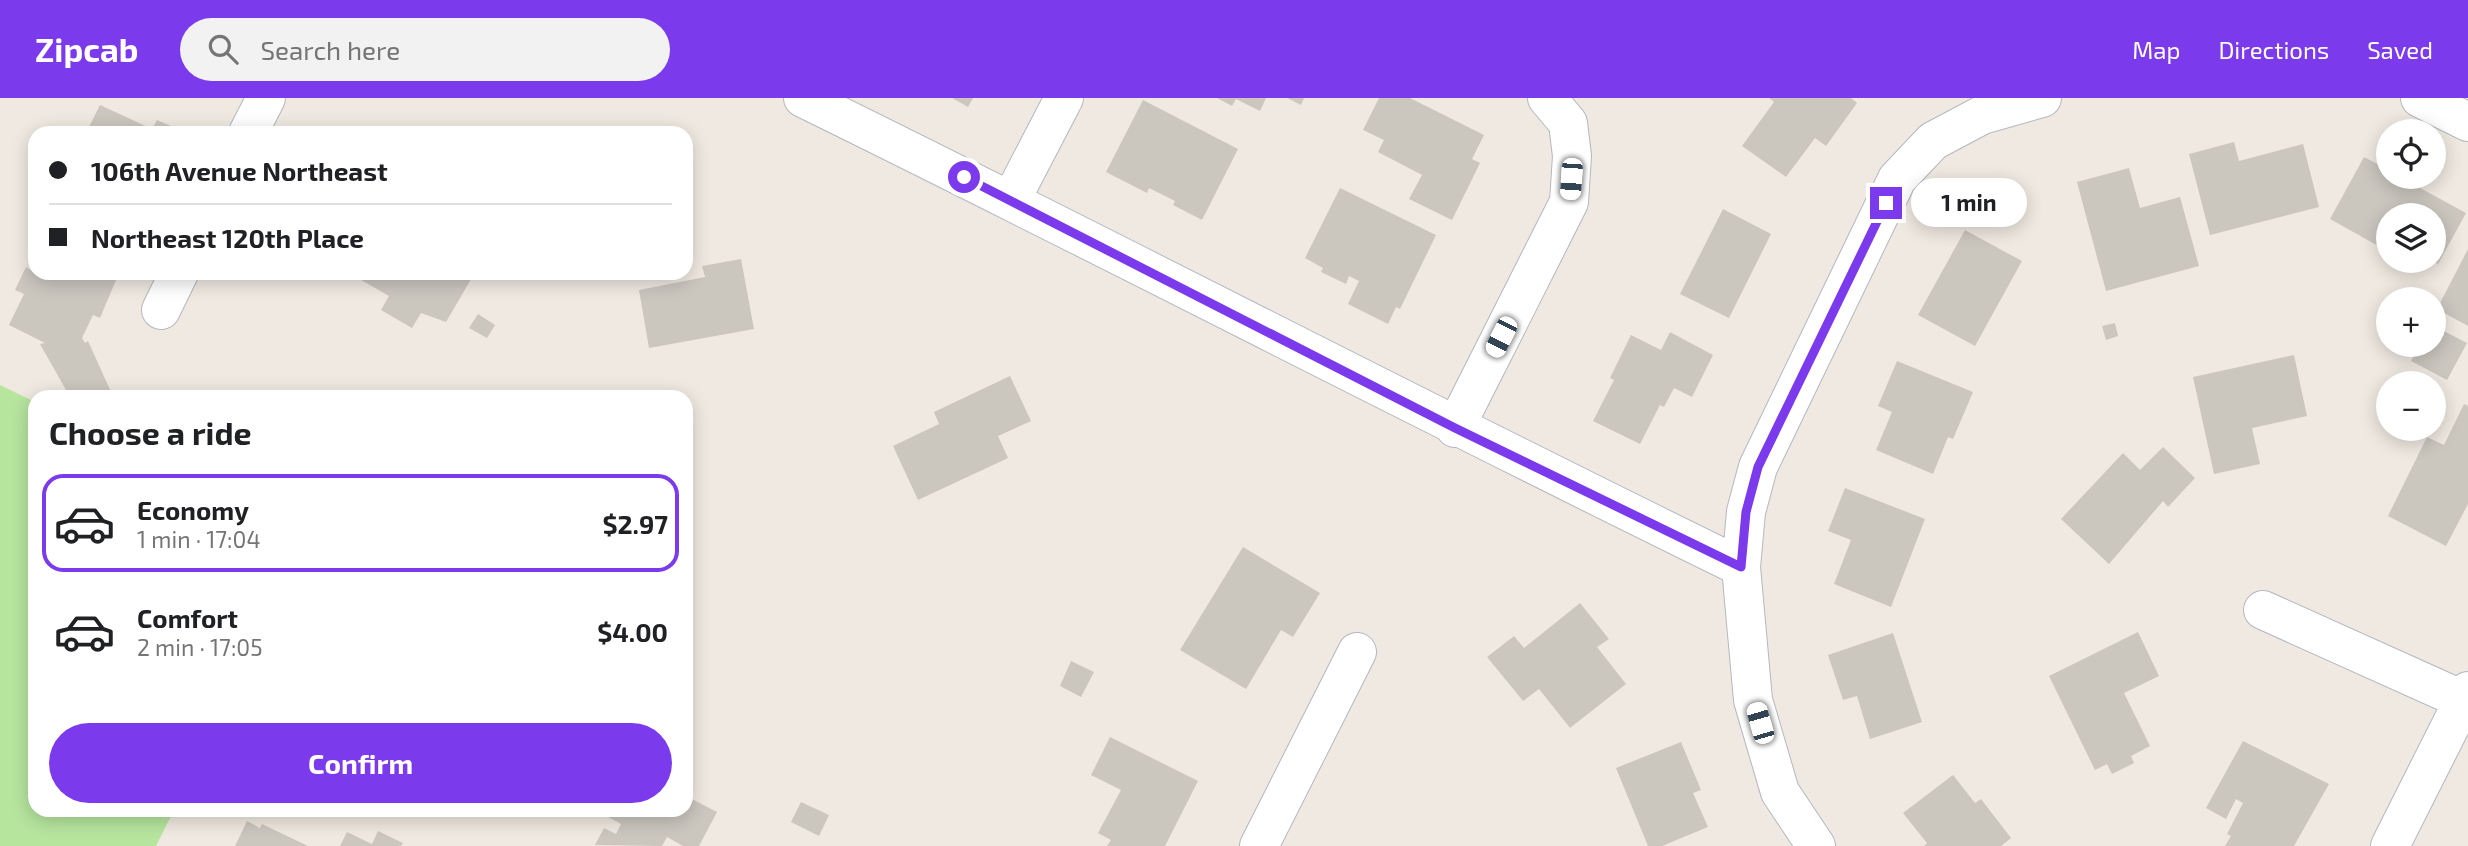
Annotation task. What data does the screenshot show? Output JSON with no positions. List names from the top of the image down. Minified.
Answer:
{"page":{"header":"Zipcab","search":"Search here","nav":["Map","Directions","Saved"],"map_buttons":["+","−"],"banner":["106th Avenue Northeast","Northeast 120th Place"],"bubble":"1 min","heading":"Choose a ride","list":[{"name":"Economy","note":"1 min · 17:04","value":"$2.97"},{"name":"Comfort","note":"2 min · 17:05","value":"$4.00"}],"buttons":"Confirm"}}
